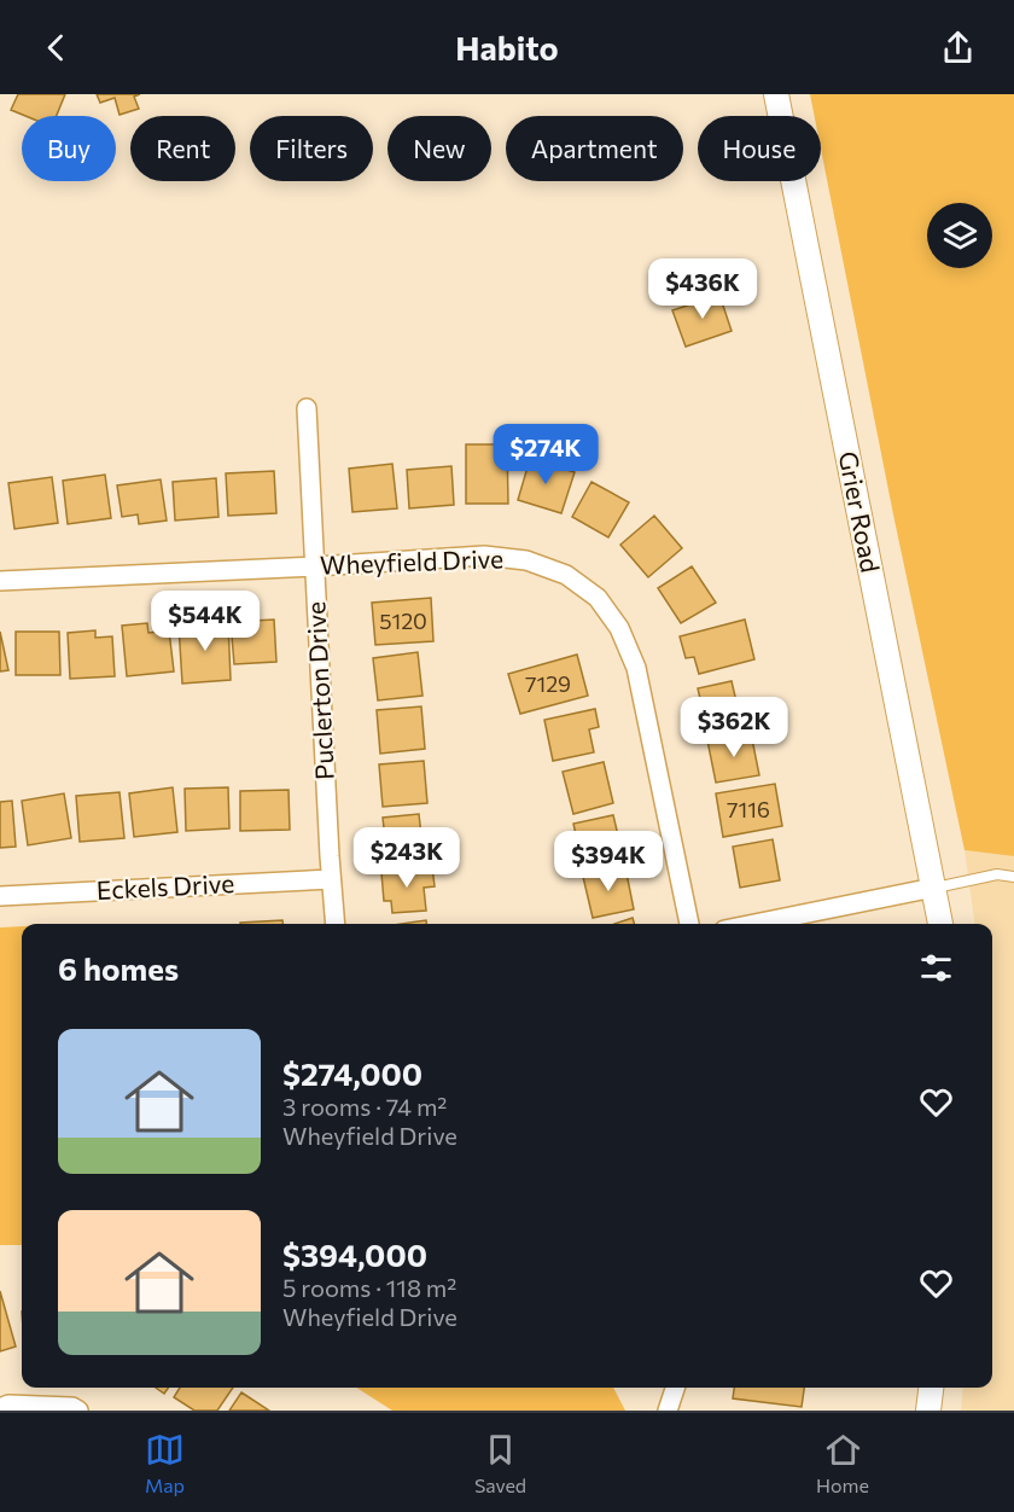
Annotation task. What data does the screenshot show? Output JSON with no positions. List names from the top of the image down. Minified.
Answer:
{"streets":{"street":["Grier Road","Wheyfield Drive","Puclerton Drive","Eckels Drive"]},"crossings":[["Wheyfield Drive","Puclerton Drive"],["Puclerton Drive","Eckels Drive"]],"house_numbers":["5120","7129","7116"],"page":{"header":"Habito","chip":["Buy","Rent","Filters","New","Apartment","House"],"price":["$436K","$274K","$544K","$362K","$243K","$394K"],"heading":"6 homes","list":[{"name":"$274,000","note":"3 rooms · 74 m² · Wheyfield Drive"},{"name":"$394,000","note":"5 rooms · 118 m² · Wheyfield Drive"}],"tabs":["Map","Saved","Home"]}}
